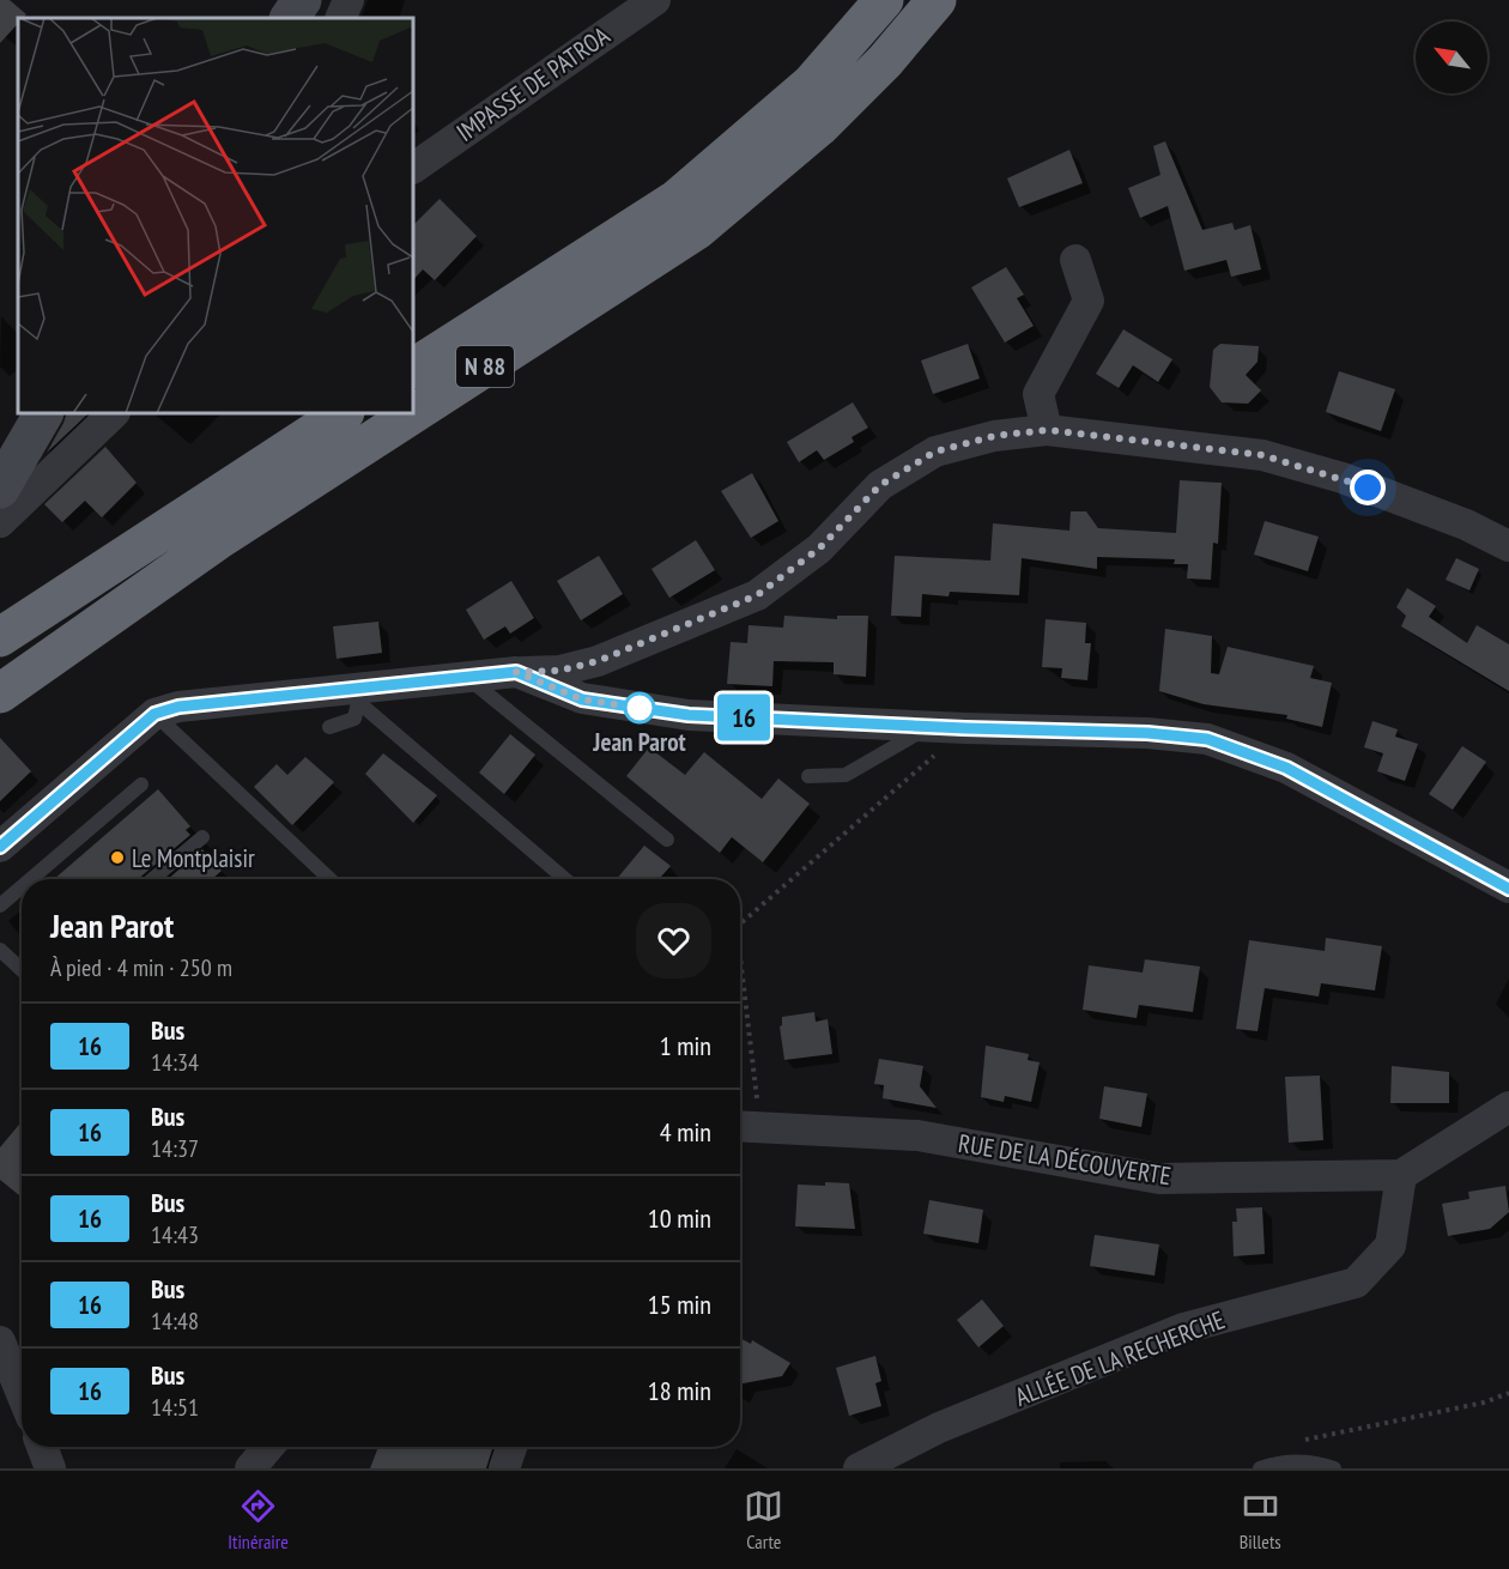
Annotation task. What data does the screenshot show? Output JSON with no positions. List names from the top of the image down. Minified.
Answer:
{"streets":{"highway":["N 88"],"street":["IMPASSE DE PATROA","RUE DE LA DÉCOUVERTE","ALLÉE DE LA RECHERCHE"]},"crossings":[["RUE DE LA DÉCOUVERTE","ALLÉE DE LA RECHERCHE"]],"places":["Jean Parot","Le Montplaisir"],"lines":["bus line 16"],"north":"top left","page":{"on_map":"16","heading":["Jean Parot","À pied · 4 min · 250 m"],"list":[{"mark":"16","name":"Bus","note":"14:34","value":"1 min"},{"mark":"16","name":"Bus","note":"14:37","value":"4 min"},{"mark":"16","name":"Bus","note":"14:43","value":"10 min"},{"mark":"16","name":"Bus","note":"14:48","value":"15 min"},{"mark":"16","name":"Bus","note":"14:51","value":"18 min"}],"tabs":["Itinéraire","Carte","Billets"]}}
